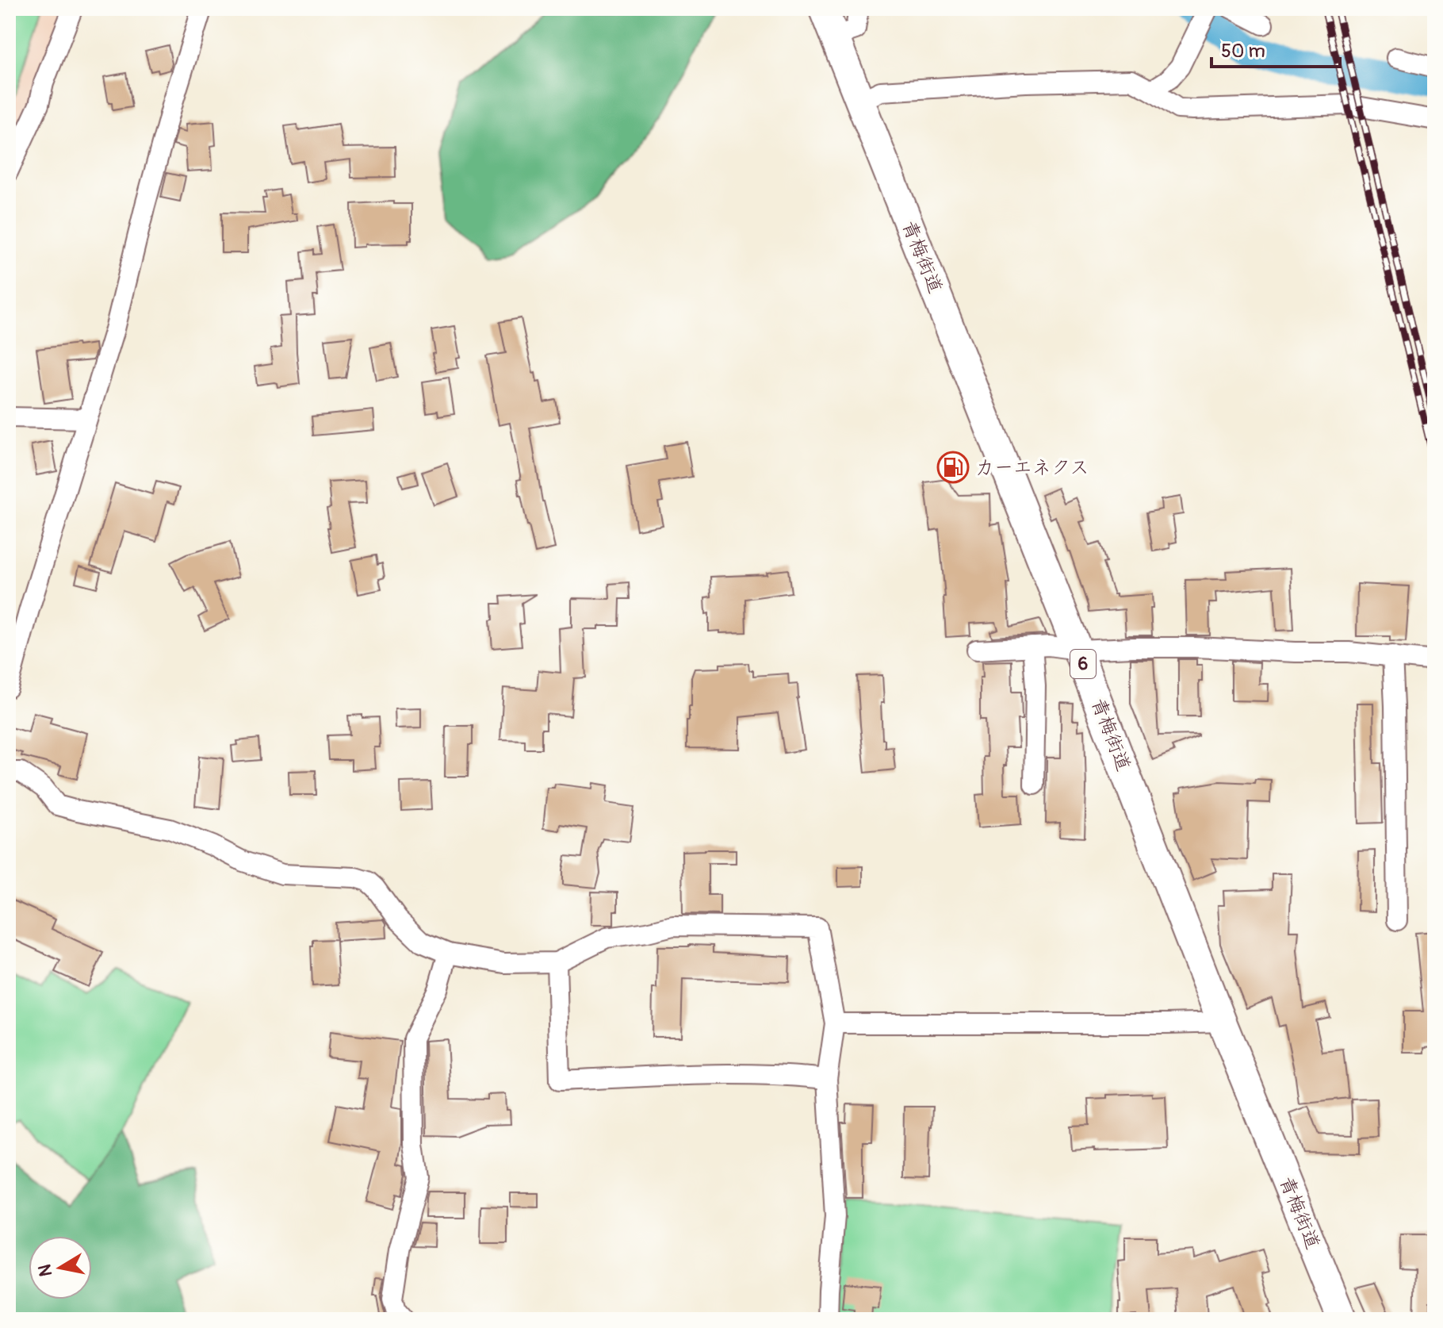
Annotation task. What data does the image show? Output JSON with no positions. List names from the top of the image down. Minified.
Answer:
{"streets":{"main road":["青梅街道","6"]},"places":{"fuel station":["カーエネクス"]},"scale_bar":"50 m","north":"left"}
